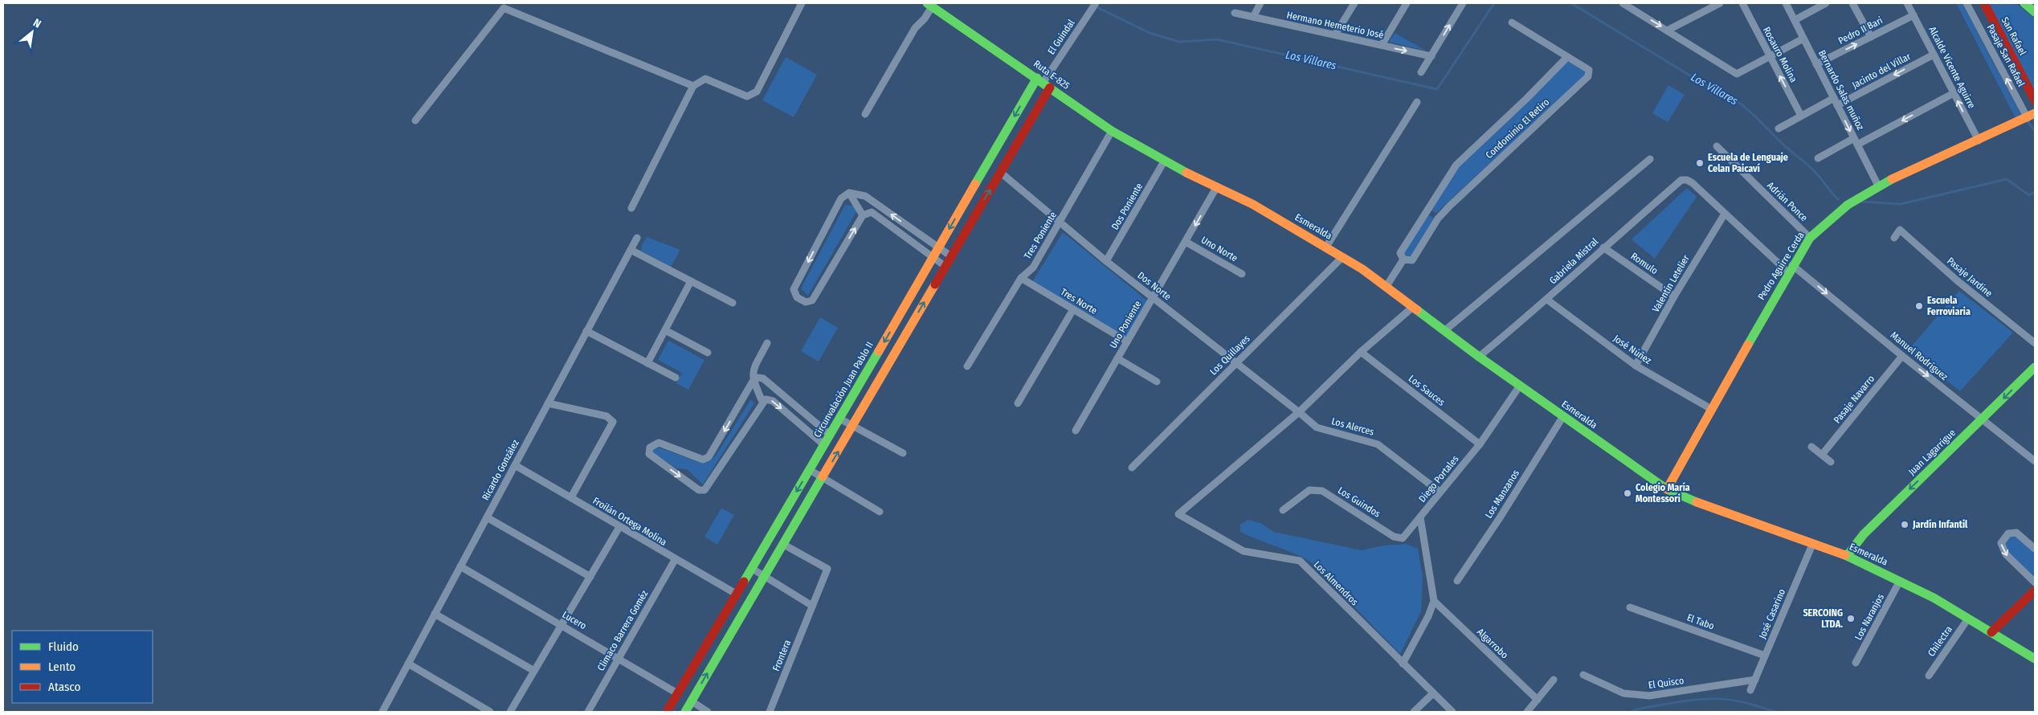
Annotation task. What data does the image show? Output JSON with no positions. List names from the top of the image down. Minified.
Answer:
{"streets":{"street":["Hermano Hemeterio José","Pedro II Bari","San Rafael","El Guindal","Rosauro Molina","Pasaje San Rafael","Alcalde Vicente Aguirre","Jacinto del Villar","Ruta E-825","Bernardo Salas muñoz","Condominio El Retiro","Adrián Ponce","Dos Poniente","Esmeralda","Tres Poniente","Uno Norte","Gabriela Mistral","Romulo","Pedro Aguirre Cerda","Pasaje Jardine","Valentín Letelier","Dos Norte","Tres Norte","Uno Poniente","José Núñez","Los Quillayes","Manuel Rodríguez","Circunvalación Juan Pablo II","Los Sauces","Pasaje Navarro","Los Alerces","Juan Lagarrigue","Ricardo González","Diego Portales","Los Manzanos","Los Guindos","Froilán Ortega Molina","Los Almendros","José Casarino","Los Naranjos","Lucero","El Tabo","Climaco Barrera Goméz","Chilectra","Algarrobo","Frontera","El Quisco"]},"crossings":[["Pedro II Bari","Alcalde Vicente Aguirre"],["Pedro II Bari","Bernardo Salas muñoz"],["El Guindal","Ruta E-825"],["El Guindal","Circunvalación Juan Pablo II"],["Pasaje San Rafael","Pedro Aguirre Cerda"],["Alcalde Vicente Aguirre","Jacinto del Villar"],["Alcalde Vicente Aguirre","Pedro Aguirre Cerda"],["Jacinto del Villar","Bernardo Salas muñoz"],["Ruta E-825","Esmeralda"],["Ruta E-825","Tres Poniente"],["Ruta E-825","Circunvalación Juan Pablo II"],["Bernardo Salas muñoz","Pedro Aguirre Cerda"],["Condominio El Retiro","Esmeralda"],["Adrián Ponce","Pedro Aguirre Cerda"],["Dos Poniente","Esmeralda"],["Dos Poniente","Dos Norte"],["Esmeralda","Gabriela Mistral"],["Esmeralda","Pedro Aguirre Cerda"],["Esmeralda","Uno Poniente"],["Esmeralda","Los Quillayes"],["Esmeralda","Juan Lagarrigue"],["Esmeralda","Diego Portales"],["Esmeralda","Los Manzanos"],["Esmeralda","José Casarino"],["Esmeralda","Los Naranjos"],["Esmeralda","Chilectra"],["Tres Poniente","Dos Norte"],["Tres Poniente","Tres Norte"],["Uno Norte","Uno Poniente"],["Gabriela Mistral","Romulo"],["Gabriela Mistral","José Núñez"],["Gabriela Mistral","Manuel Rodríguez"],["Romulo","Valentín Letelier"],["Pedro Aguirre Cerda","José Núñez"],["Pedro Aguirre Cerda","Manuel Rodríguez"],["Valentín Letelier","José Núñez"],["Valentín Letelier","Manuel Rodríguez"],["Dos Norte","Uno Poniente"],["Dos Norte","Los Quillayes"],["Dos Norte","Los Alerces"],["Dos Norte","Los Almendros"],["Tres Norte","Uno Poniente"],["Manuel Rodríguez","Pasaje Navarro"],["Manuel Rodríguez","Juan Lagarrigue"],["Circunvalación Juan Pablo II","Froilán Ortega Molina"],["Circunvalación Juan Pablo II","Lucero"],["Los Sauces","Diego Portales"],["Los Alerces","Diego Portales"],["Los Alerces","Los Almendros"],["Ricardo González","Froilán Ortega Molina"],["Ricardo González","Lucero"],["Diego Portales","Los Guindos"],["Diego Portales","Algarrobo"],["Froilán Ortega Molina","Climaco Barrera Goméz"],["José Casarino","El Tabo"],["José Casarino","El Quisco"],["Lucero","Climaco Barrera Goméz"]],"one_way":["Rosauro Molina","Pasaje San Rafael","Manuel Rodríguez","Juan Lagarrigue"],"water":["Los Villares"],"places":["Escuela de Lenguaje Celan Paicaví","Escuela Ferroviaria","Colegio María Montessori","Jardín Infantil","SERCOING LTDA."],"legend":["Fluido","Lento","Atasco"],"north":"top right"}
